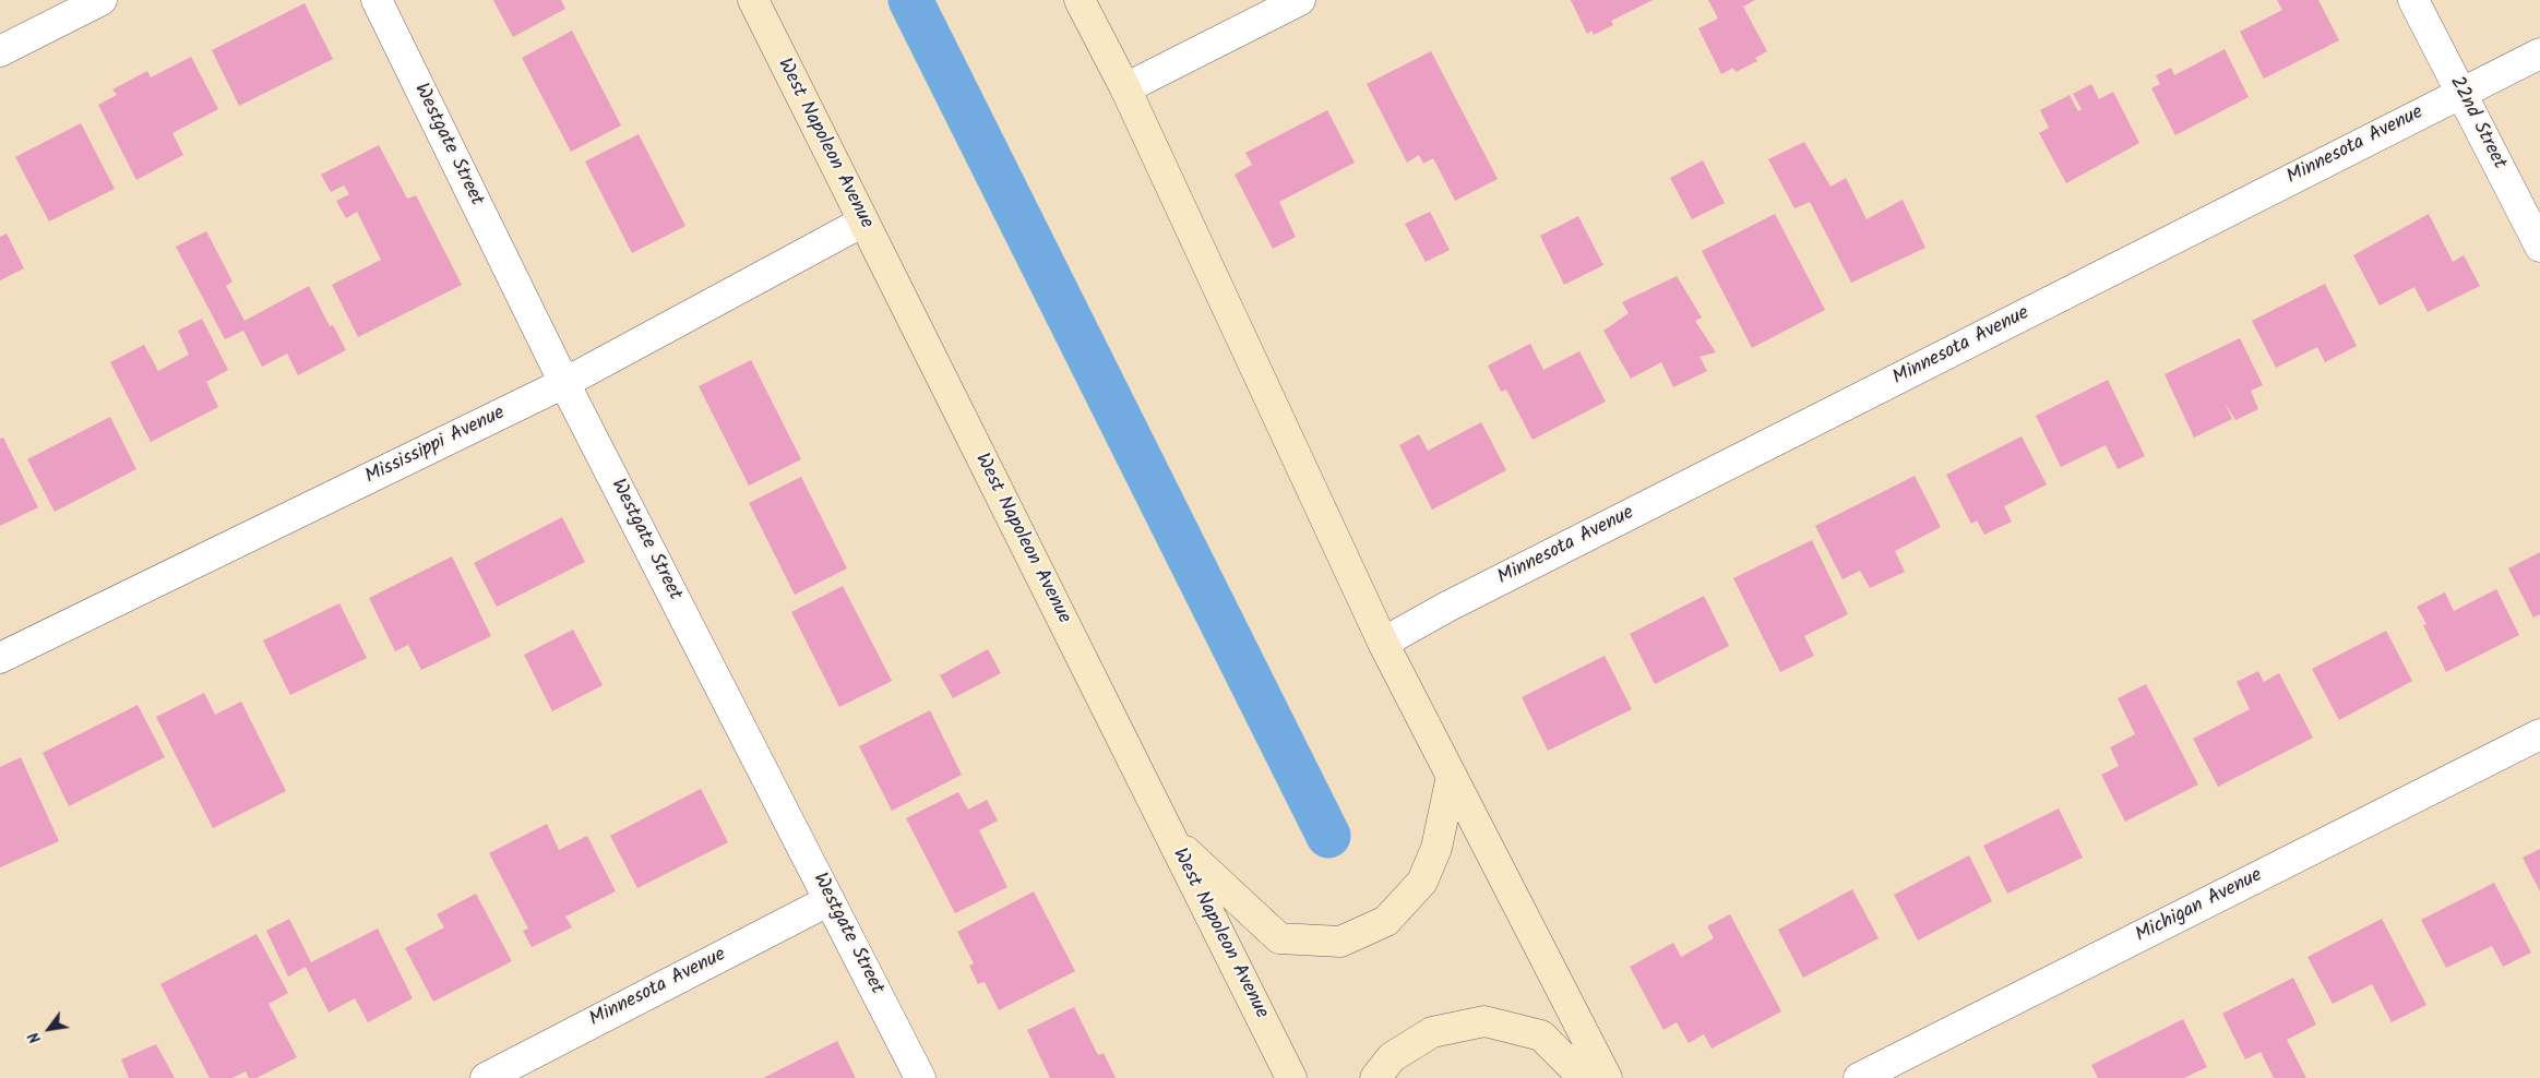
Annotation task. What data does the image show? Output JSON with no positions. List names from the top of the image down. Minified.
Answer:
{"streets":{"main road":["West Napoleon Avenue"],"street":["22nd Street","Westgate Street","Minnesota Avenue","Mississippi Avenue","Michigan Avenue"]},"crossings":[["22nd Street","Minnesota Avenue"],["West Napoleon Avenue","Mississippi Avenue"],["Westgate Street","Minnesota Avenue"],["Westgate Street","Mississippi Avenue"]],"north":"bottom left"}
